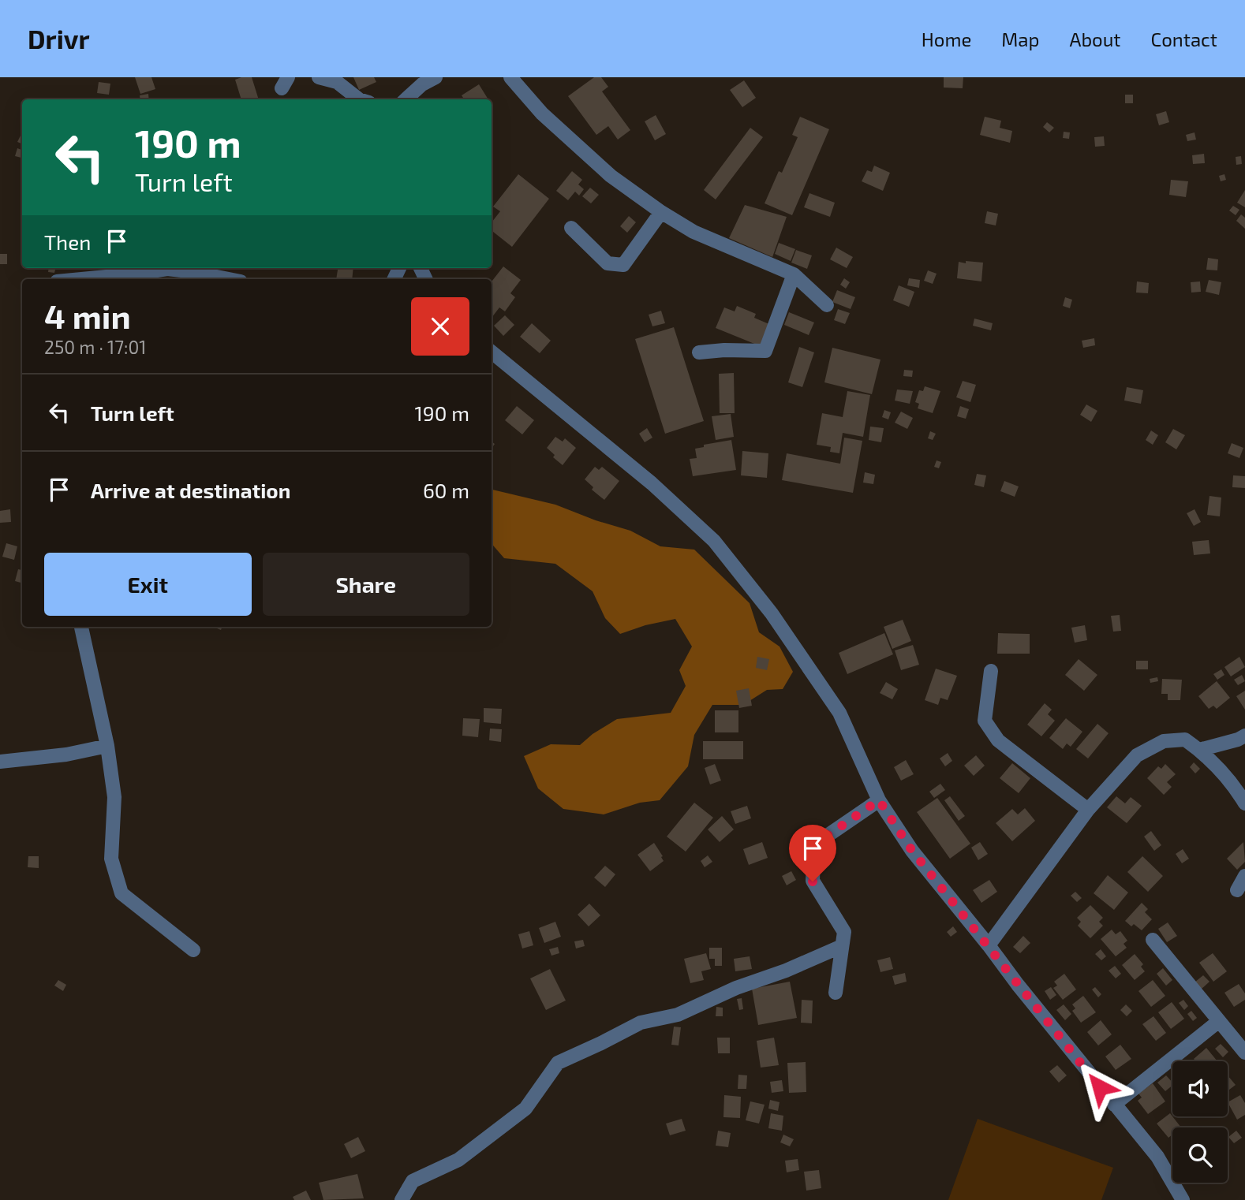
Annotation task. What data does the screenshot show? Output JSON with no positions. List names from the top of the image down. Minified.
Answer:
{"page":{"header":"Drivr","nav":["Home","Map","About","Contact"],"turn":["190 m","Turn left"],"then":"Then","heading":["4 min","250 m · 17:01"],"list":[{"name":"Turn left","value":"190 m"},{"name":"Arrive at destination","value":"60 m"}],"buttons":["Exit","Share"]}}
